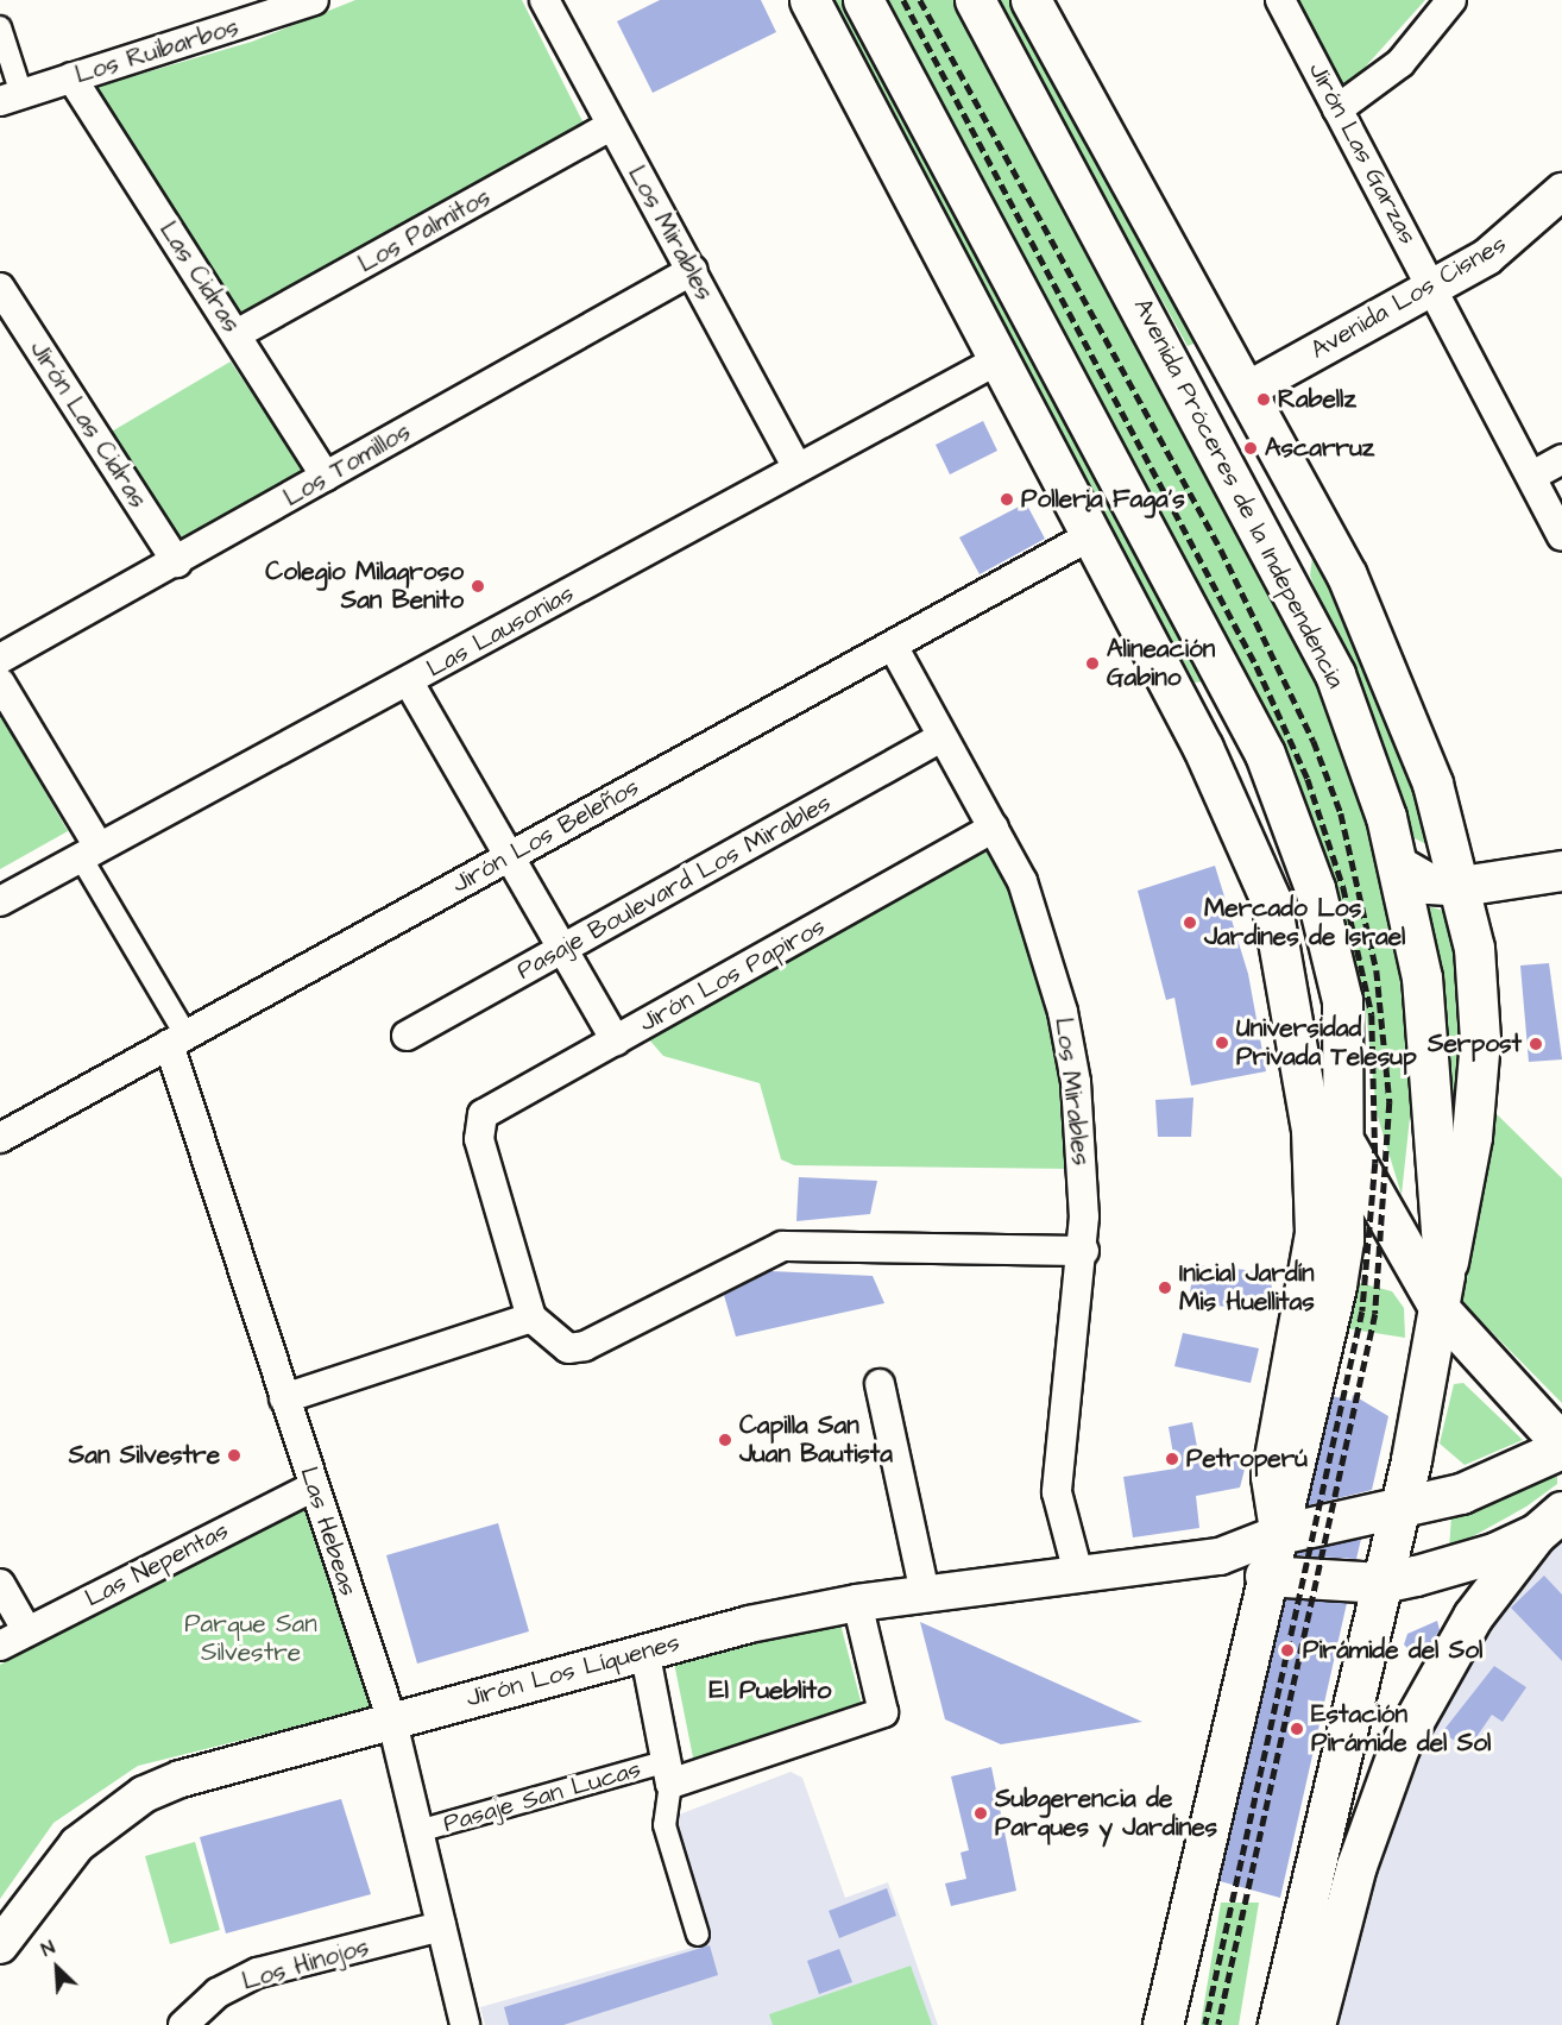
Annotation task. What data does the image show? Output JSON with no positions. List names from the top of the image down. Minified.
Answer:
{"streets":{"main road":["Avenida Próceres de la Independencia"],"street":["Los Ruibarbos","Jirón Las Garzas","Los Palmitos","Los Mirables","Las Cidras","Avenida Los Cisnes","Jirón Las Cidras","Los Tomillos","Las Lausonias","Jirón Los Beleños","Pasaje Boulevard Los Mirables","Jirón Los Papiros","Las Hebeas","Las Nepentas","Jirón Los Líquenes","Pasaje San Lucas","Los Hinojos"]},"crossings":[["Los Ruibarbos","Las Cidras"],["Jirón Las Garzas","Avenida Los Cisnes"],["Los Palmitos","Los Mirables"],["Los Palmitos","Las Cidras"],["Los Mirables","Los Tomillos"],["Los Mirables","Las Lausonias"],["Los Mirables","Jirón Los Beleños"],["Los Mirables","Pasaje Boulevard Los Mirables"],["Los Mirables","Jirón Los Papiros"],["Los Mirables","Jirón Los Líquenes"],["Las Cidras","Los Tomillos"],["Avenida Los Cisnes","Avenida Próceres de la Independencia"],["Jirón Las Cidras","Los Tomillos"],["Jirón Los Beleños","Las Hebeas"],["Las Hebeas","Las Nepentas"],["Las Hebeas","Jirón Los Líquenes"],["Las Hebeas","Pasaje San Lucas"],["Las Hebeas","Los Hinojos"],["Jirón Los Líquenes","Pasaje San Lucas"]],"districts":["El Pueblito"],"parks":["Parque San Silvestre"],"places":["Rabellz","Ascarruz","Pollerįa Faga's","Colegio Milagroso San Benito","Alineación Gabino","Mercado Los Jardines de Israel","Universidad Privada Telesup","Serpost","Inicial Jardín Mis Huellitas","Capilla San Juan Bautista","San Silvestre","Petroperú","Pirámide del Sol","Estación Pirámide del Sol","Subgerencia de Parques y Jardines"],"north":"top left"}
